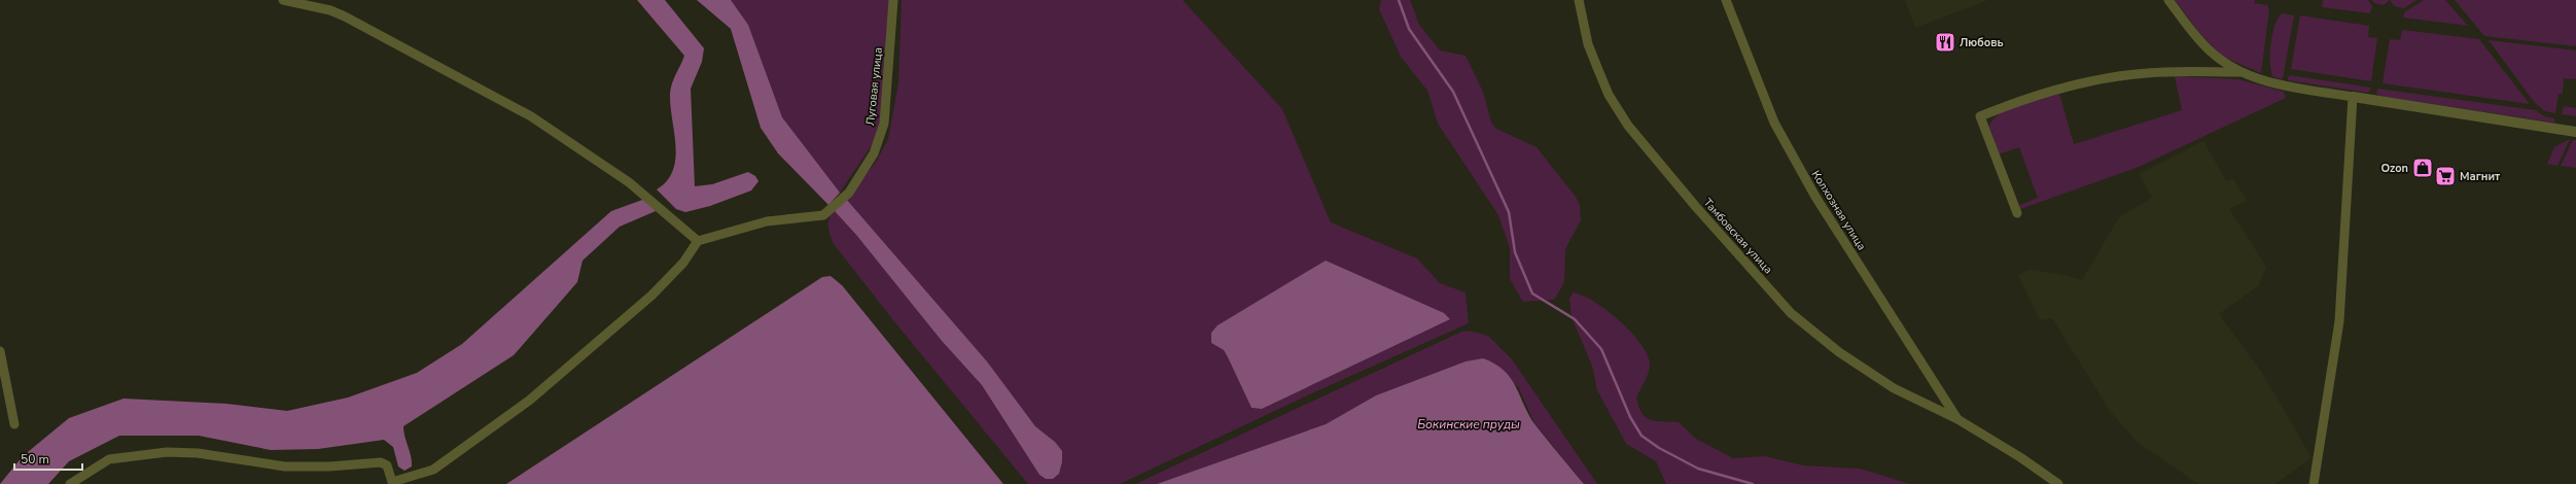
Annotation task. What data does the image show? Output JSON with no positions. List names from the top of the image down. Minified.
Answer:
{"streets":{"street":["Луговая улица","Колхозная улица","Тамбовская улица"]},"crossings":[["Колхозная улица","Тамбовская улица"]],"water":["Бокинские пруды"],"places":{"restaurant":["Любовь"],"shop":["Ozon"],"supermarket":["Магнит"]},"scale_bar":"50 m"}
